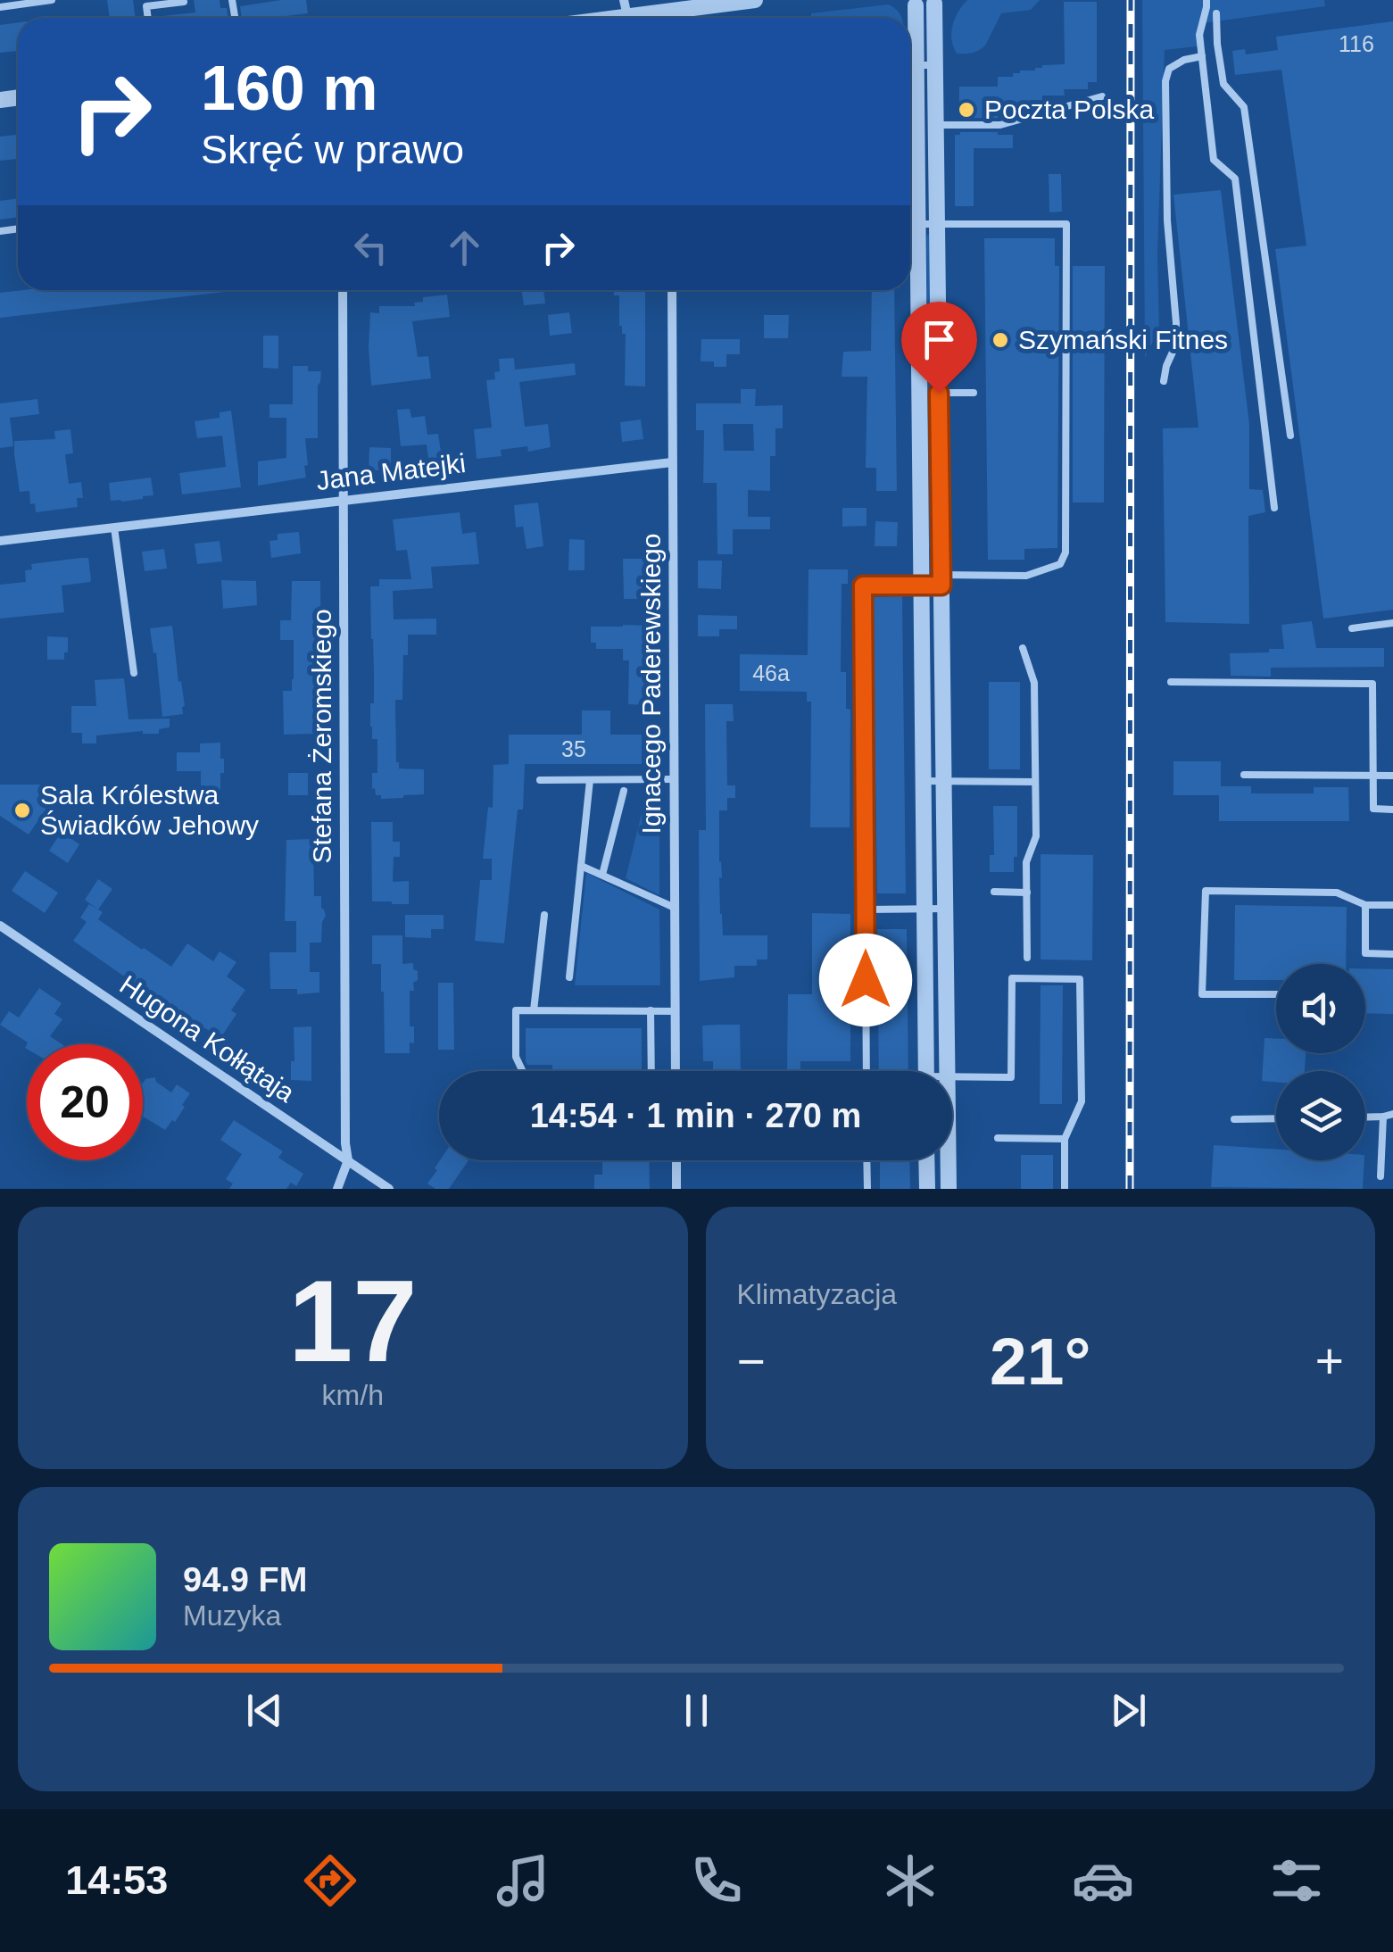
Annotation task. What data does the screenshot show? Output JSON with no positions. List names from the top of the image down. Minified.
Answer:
{"streets":{"street":["Jana Matejki","Ignacego Paderewskiego","Stefana Żeromskiego","Hugona Kołłątaja"]},"crossings":[["Jana Matejki","Ignacego Paderewskiego"],["Jana Matejki","Stefana Żeromskiego"],["Stefana Żeromskiego","Hugona Kołłątaja"]],"places":["Poczta Polska","Szymański Fitnes","Sala Królestwa Świadków Jehowy"],"house_numbers":["116","46a","35"],"page":{"turn":["160 m","Skręć w prawo"],"limit":"20","trip":"14:54 · 1 min · 270 m","tile":[["17","km/h"],"Klimatyzacja"],"heat":["−","21°","+"],"song":["94.9 FM","Muzyka"],"tabs":"14:53"}}
